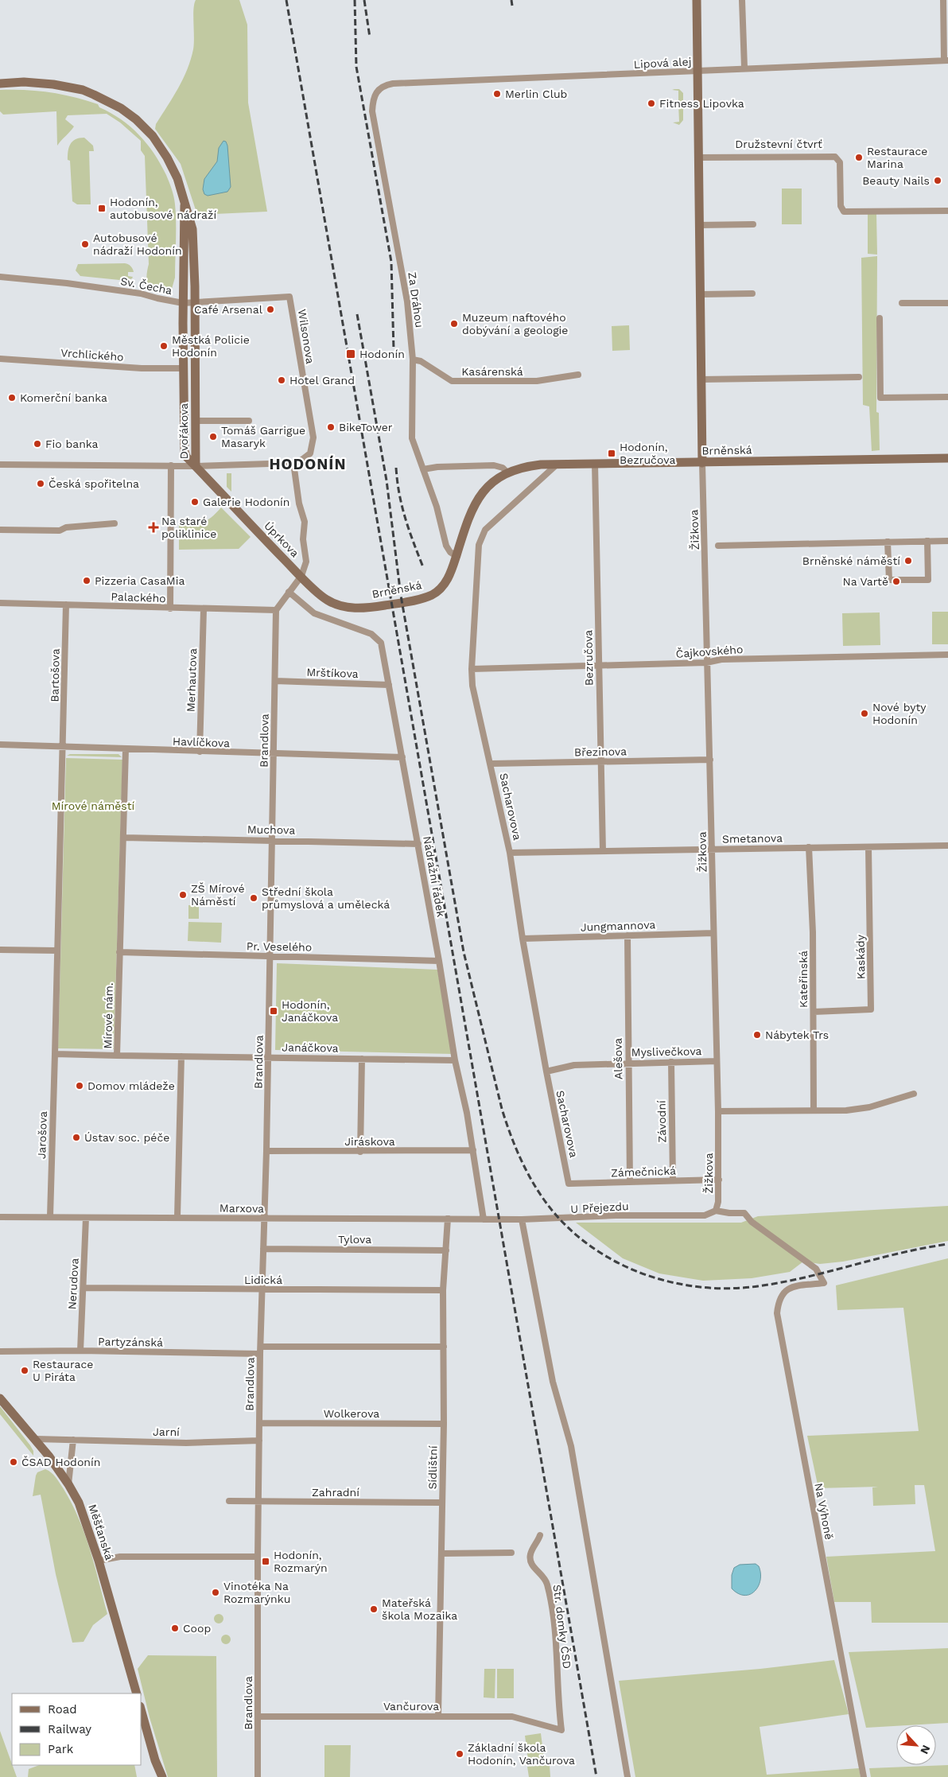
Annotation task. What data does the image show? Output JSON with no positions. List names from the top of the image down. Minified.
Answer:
{"streets":{"main road":["Dvořákova","Brněnská","Úprkova","Měšťanská"],"street":["Lipová alej","Družstevní čtvrť","Sv. Čecha","Za Dráhou","Wilsonova","Vrchlického","Kasárenská","Žižkova","Palackého","Čajkovského","Bezručova","Mrštíkova","Bartošova","Merhautova","Brandlova","Havlíčkova","Březinova","Sacharovova","Muchova","Smetanova","Nádražní řádek","Jungmannova","Pr. Veselého","Kaskády","Kateřinská","Mírové nám.","Janáčkova","Myslivečkova","Alešova","Závodní","Jarošova","Jiráskova","Zámečnická","U Přejezdu","Marxova","Tylova","Lidická","Nerudova","Partyzánská","Wolkerova","Jarní","Sídlištní","Zahradní","Na Výhoně","Str. domky ČSD","Vančurova"]},"crossings":[["Lipová alej","Za Dráhou"],["Sv. Čecha","Wilsonova"],["Sv. Čecha","Dvořákova"],["Za Dráhou","Kasárenská"],["Za Dráhou","Brněnská"],["Vrchlického","Dvořákova"],["Dvořákova","Úprkova"],["Brněnská","Žižkova"],["Brněnská","Úprkova"],["Brněnská","Bezručova"],["Brněnská","Sacharovova"],["Žižkova","Čajkovského"],["Žižkova","Březinova"],["Žižkova","Smetanova"],["Žižkova","Jungmannova"],["Žižkova","Myslivečkova"],["Žižkova","Zámečnická"],["Žižkova","U Přejezdu"],["Žižkova","Na Výhoně"],["Palackého","Bartošova"],["Palackého","Merhautova"],["Palackého","Brandlova"],["Čajkovského","Bezručova"],["Čajkovského","Sacharovova"],["Bezručova","Březinova"],["Bezručova","Smetanova"],["Mrštíkova","Brandlova"],["Mrštíkova","Nádražní řádek"],["Bartošova","Havlíčkova"],["Merhautova","Havlíčkova"],["Brandlova","Havlíčkova"],["Brandlova","Muchova"],["Brandlova","Pr. Veselého"],["Brandlova","Janáčkova"],["Brandlova","Jiráskova"],["Brandlova","Marxova"],["Brandlova","Tylova"],["Brandlova","Lidická"],["Brandlova","Partyzánská"],["Brandlova","Wolkerova"],["Brandlova","Jarní"],["Brandlova","Zahradní"],["Brandlova","Vančurova"],["Havlíčkova","Nádražní řádek"],["Havlíčkova","Mírové nám."],["Březinova","Sacharovova"],["Sacharovova","Smetanova"],["Sacharovova","Jungmannova"],["Sacharovova","Myslivečkova"],["Sacharovova","Zámečnická"],["Muchova","Nádražní řádek"],["Muchova","Mírové nám."],["Smetanova","Kaskády"],["Smetanova","Kateřinská"],["Nádražní řádek","Pr. Veselého"],["Nádražní řádek","Janáčkova"],["Nádražní řádek","Jiráskova"],["Nádražní řádek","U Přejezdu"],["Nádražní řádek","Marxova"],["Jungmannova","Alešova"],["Pr. Veselého","Mírové nám."],["Kaskády","Kateřinská"],["Mírové nám.","Janáčkova"],["Mírové nám.","Jarošova"],["Myslivečkova","Alešova"],["Myslivečkova","Závodní"],["Alešova","Zámečnická"],["Závodní","Zámečnická"],["Jarošova","Marxova"],["U Přejezdu","Marxova"],["U Přejezdu","Na Výhoně"],["Marxova","Nerudova"],["Marxova","Sídlištní"],["Tylova","Sídlištní"],["Lidická","Nerudova"],["Lidická","Sídlištní"],["Nerudova","Partyzánská"],["Wolkerova","Sídlištní"],["Jarní","Měšťanská"],["Sídlištní","Zahradní"],["Sídlištní","Vančurova"],["Str. domky ČSD","Vančurova"]],"districts":["HODONÍN"],"parks":["Mírové náměstí"],"places":{"other":["Merlin Club","Fitness Lipovka","Restaurace Marina","Beauty Nails","Autobusové nádraží Hodonín","Café Arsenal","Muzeum naftového dobývání a geologie","Městká Policie Hodonín","Hotel Grand","Komerční banka","BikeTower","Tomáš Garrigue Masaryk","Fio banka","Česká spořitelna","Galerie Hodonín","Brněnské náměstí","Pizzeria CasaMia","Na Vartě","Nové byty Hodonín","ZŠ Mírové Náměstí","Střední škola průmyslová a umělecká","Nábytek Trs","Domov mládeže","Ústav soc. péče","Restaurace U Piráta","ČSAD Hodonín","Vinotéka Na Rozmarýnku","Mateřská škola Mozaika","Coop","Základní škola Hodonín, Vančurova"],"transit":["Hodonín, autobusové nádraží","Hodonín","Hodonín, Bezručova","Hodonín, Janáčkova","Hodonín, Rozmarýn"],"health":["Na staré poliklinice"]},"legend":["Road","Railway","Park"],"north":"bottom right"}
